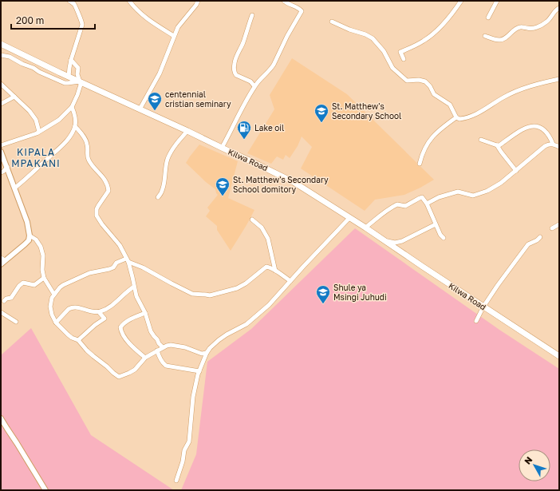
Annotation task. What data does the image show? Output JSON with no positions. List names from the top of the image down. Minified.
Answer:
{"streets":{"highway":["Kilwa Road"]},"districts":["KIPALA MPAKANI"],"places":{"school or university":["centennial cristian seminary","St. Matthew's Secondary School","St. Matthew's Secondary School domitory","Shule ya Msingi Juhudi"],"fuel station":["Lake oil"]},"scale_bar":"200 m","north":"top left"}
